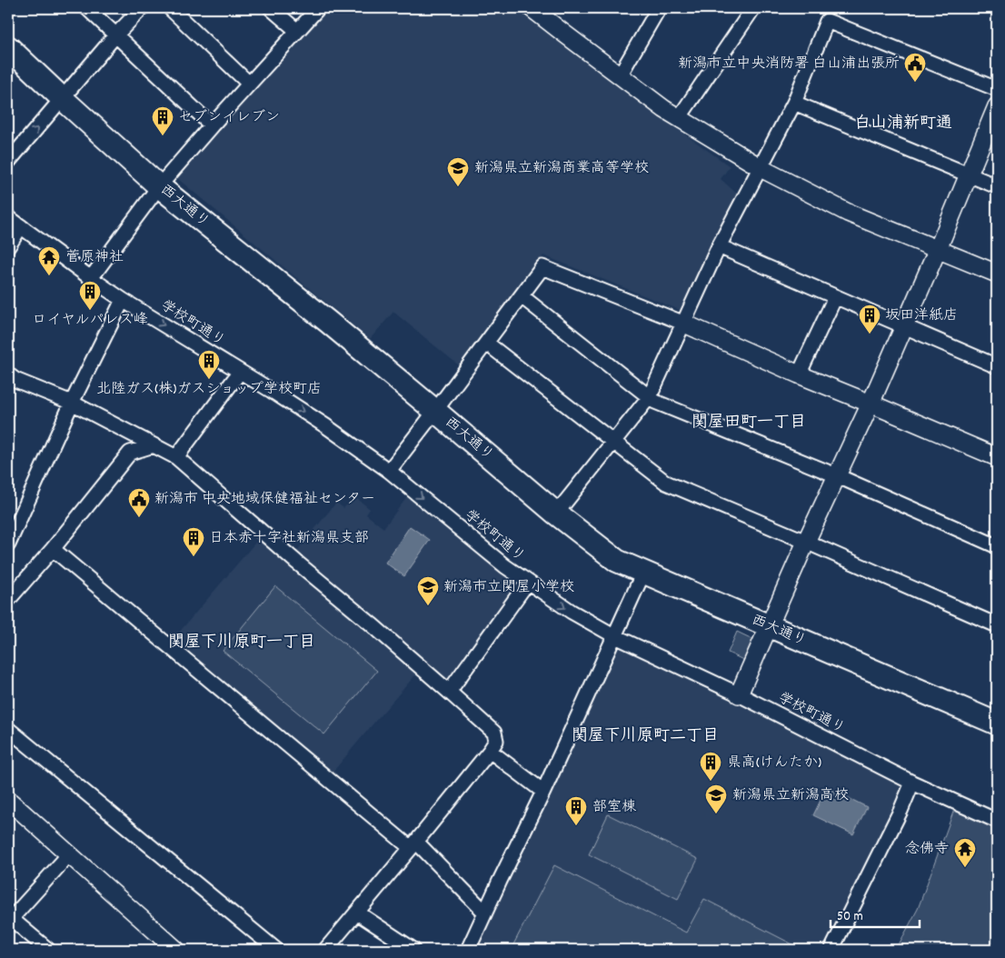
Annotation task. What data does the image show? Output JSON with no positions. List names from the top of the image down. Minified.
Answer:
{"streets":{"highway":["西大通り"],"street":["学校町通り"]},"districts":["白山浦新町通","関屋田町一丁目","関屋下川原町一丁目","関屋下川原町二丁目"],"places":{"public building":["新潟市立中央消防署 白山浦出張所","新潟市 中央地域保健福祉センター"],"building":["セブンイレブン","ロイヤルパレス峰","坂田洋紙店","北陸ガス(株)ガスショップ学校町店","日本赤十字社新潟県支部","県高(けんたか)","部室棟"],"school or university":["新潟県立新潟商業高等学校","新潟市立関屋小学校","新潟県立新潟高校"],"temple":["菅原神社","念佛寺"]},"scale_bar":"50 m"}
